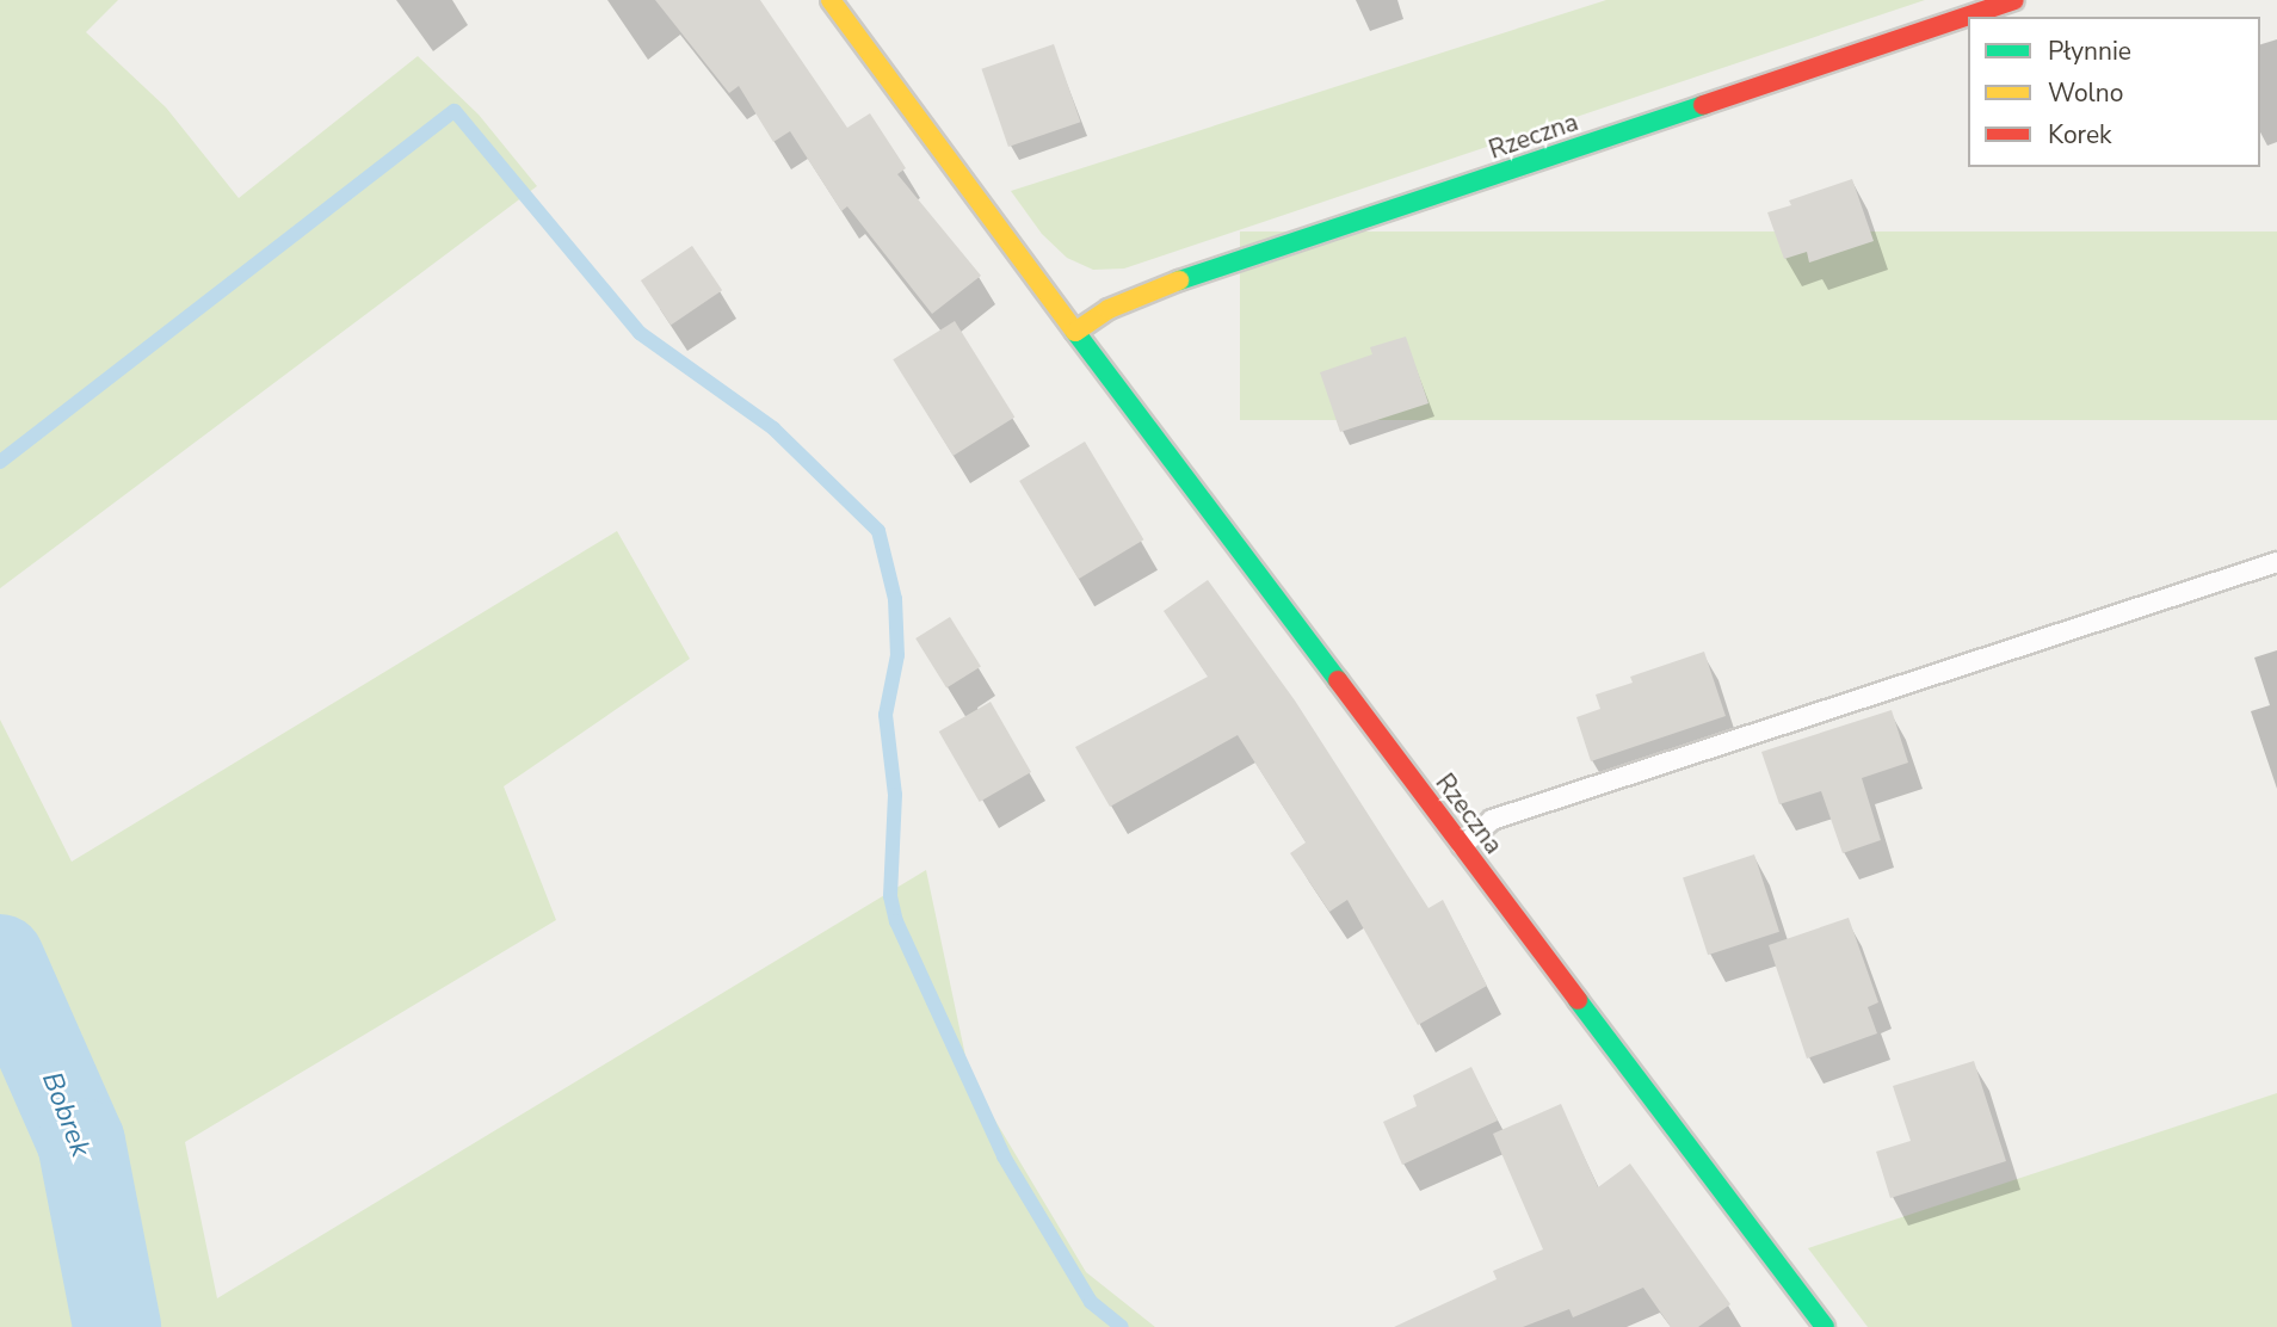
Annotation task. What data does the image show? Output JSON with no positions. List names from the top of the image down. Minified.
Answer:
{"streets":{"street":["Rzeczna"]},"water":["Bobrek"],"legend":["Płynnie","Wolno","Korek"]}
